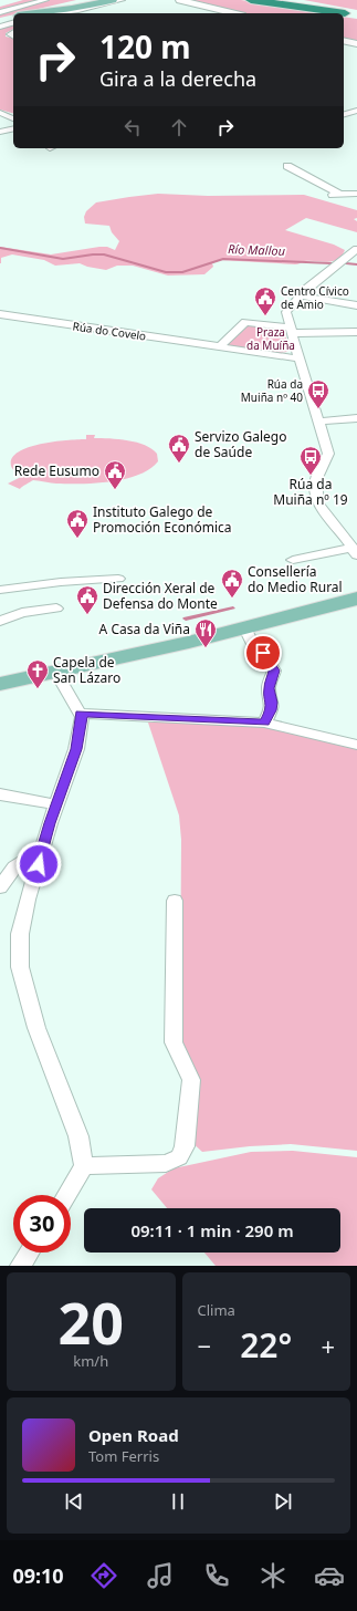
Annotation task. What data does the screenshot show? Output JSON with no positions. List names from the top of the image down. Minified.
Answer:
{"streets":{"street":["Rúa do Covelo"]},"water":["Río Mallou"],"parks":["Praza da Muíña"],"places":{"public building":["Centro Cívico de Amio","Servizo Galego de Saúde","Rede Eusumo","Instituto Galego de Promoción Económica","Consellería do Medio Rural","Dirección Xeral de Defensa do Monte"],"bus stop":["Rúa da Muiña nº 40","Rúa da Muiña nº 19"],"restaurant":["A Casa da Viña"],"church":["Capela de San Lázaro"]},"page":{"turn":["120 m","Gira a la derecha"],"limit":"30","trip":"09:11 · 1 min · 290 m","tile":[["20","km/h"],"Clima"],"heat":["−","22°","+"],"song":["Open Road","Tom Ferris"],"tabs":"09:10"}}
